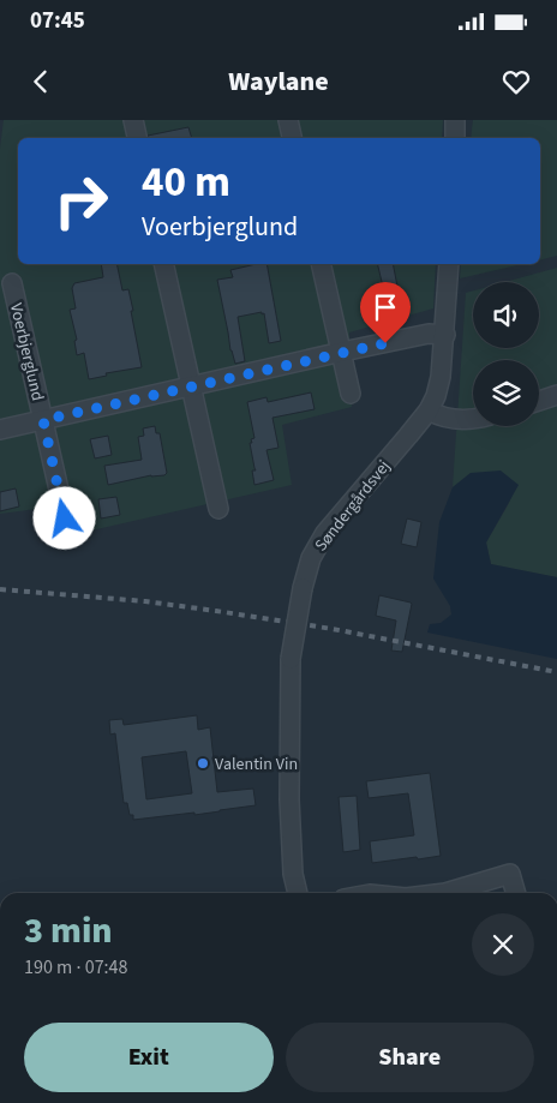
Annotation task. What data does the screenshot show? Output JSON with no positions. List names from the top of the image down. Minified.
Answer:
{"streets":{"street":["Voerbjerglund","Søndergårdsvej"]},"crossings":[["Voerbjerglund","Søndergårdsvej"]],"places":["Valentin Vin"],"page":{"status":"07:45","header":"Waylane","turn":["40 m","Voerbjerglund"],"heading":["3 min","190 m · 07:48"],"buttons":["Exit","Share"]}}
